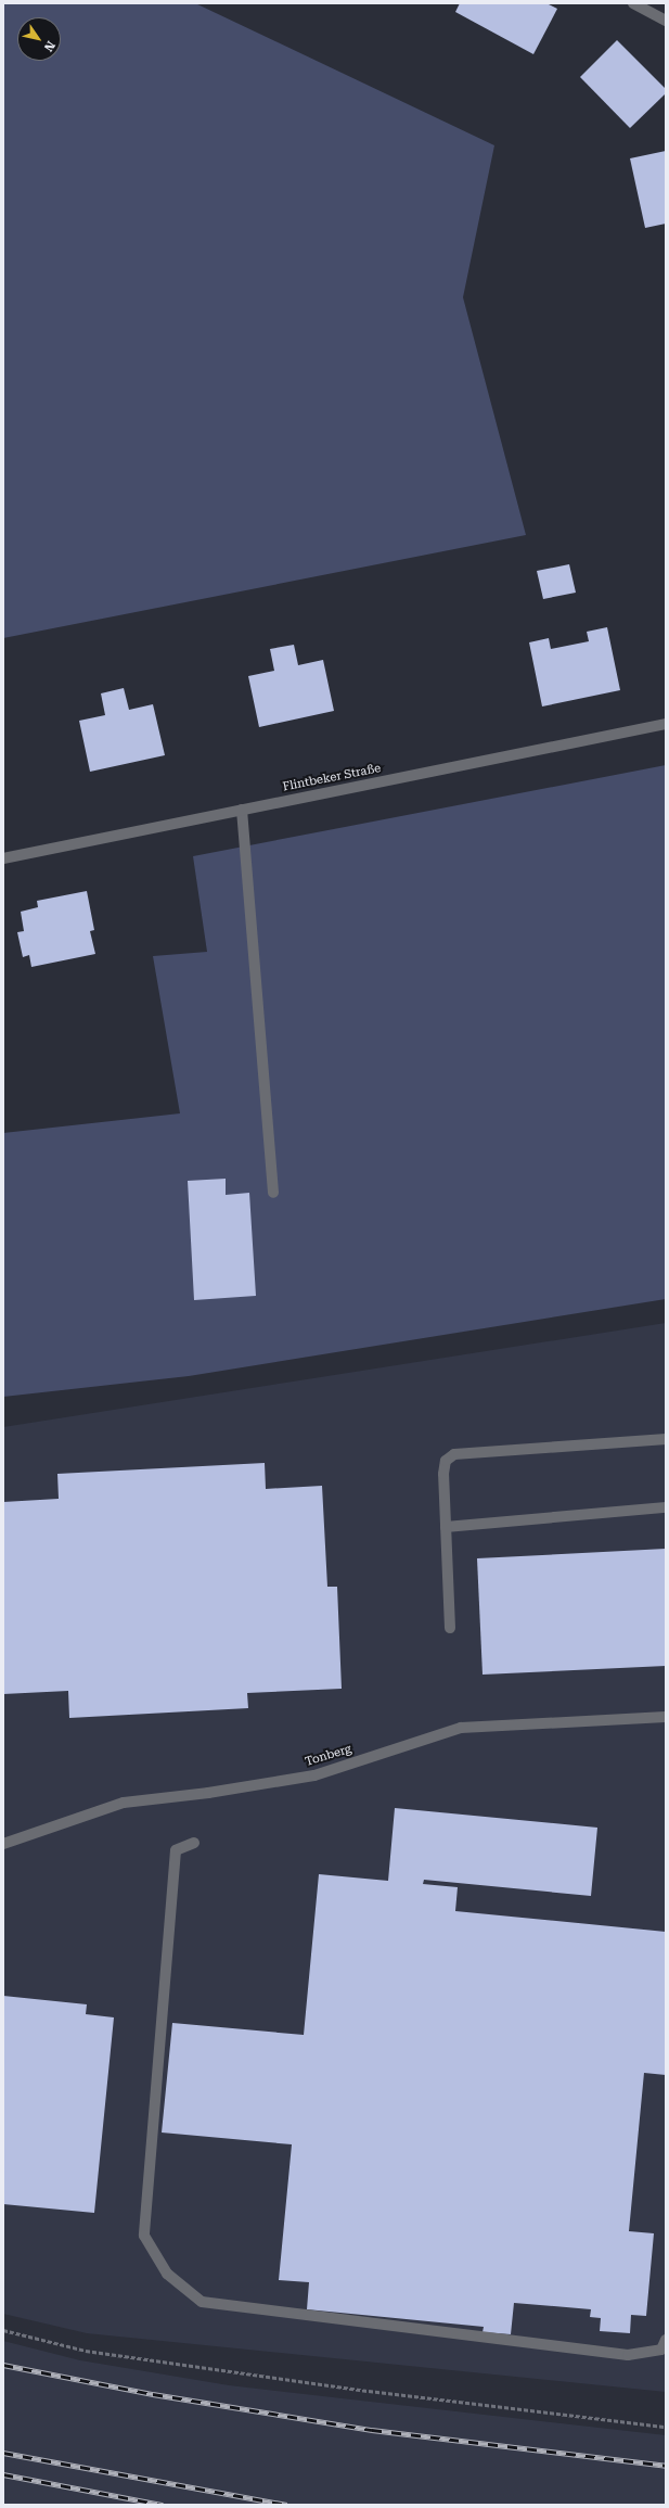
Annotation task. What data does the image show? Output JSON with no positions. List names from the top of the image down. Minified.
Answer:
{"streets":{"street":["Flintbeker Straße","Tonberg"]},"north":"bottom right"}
